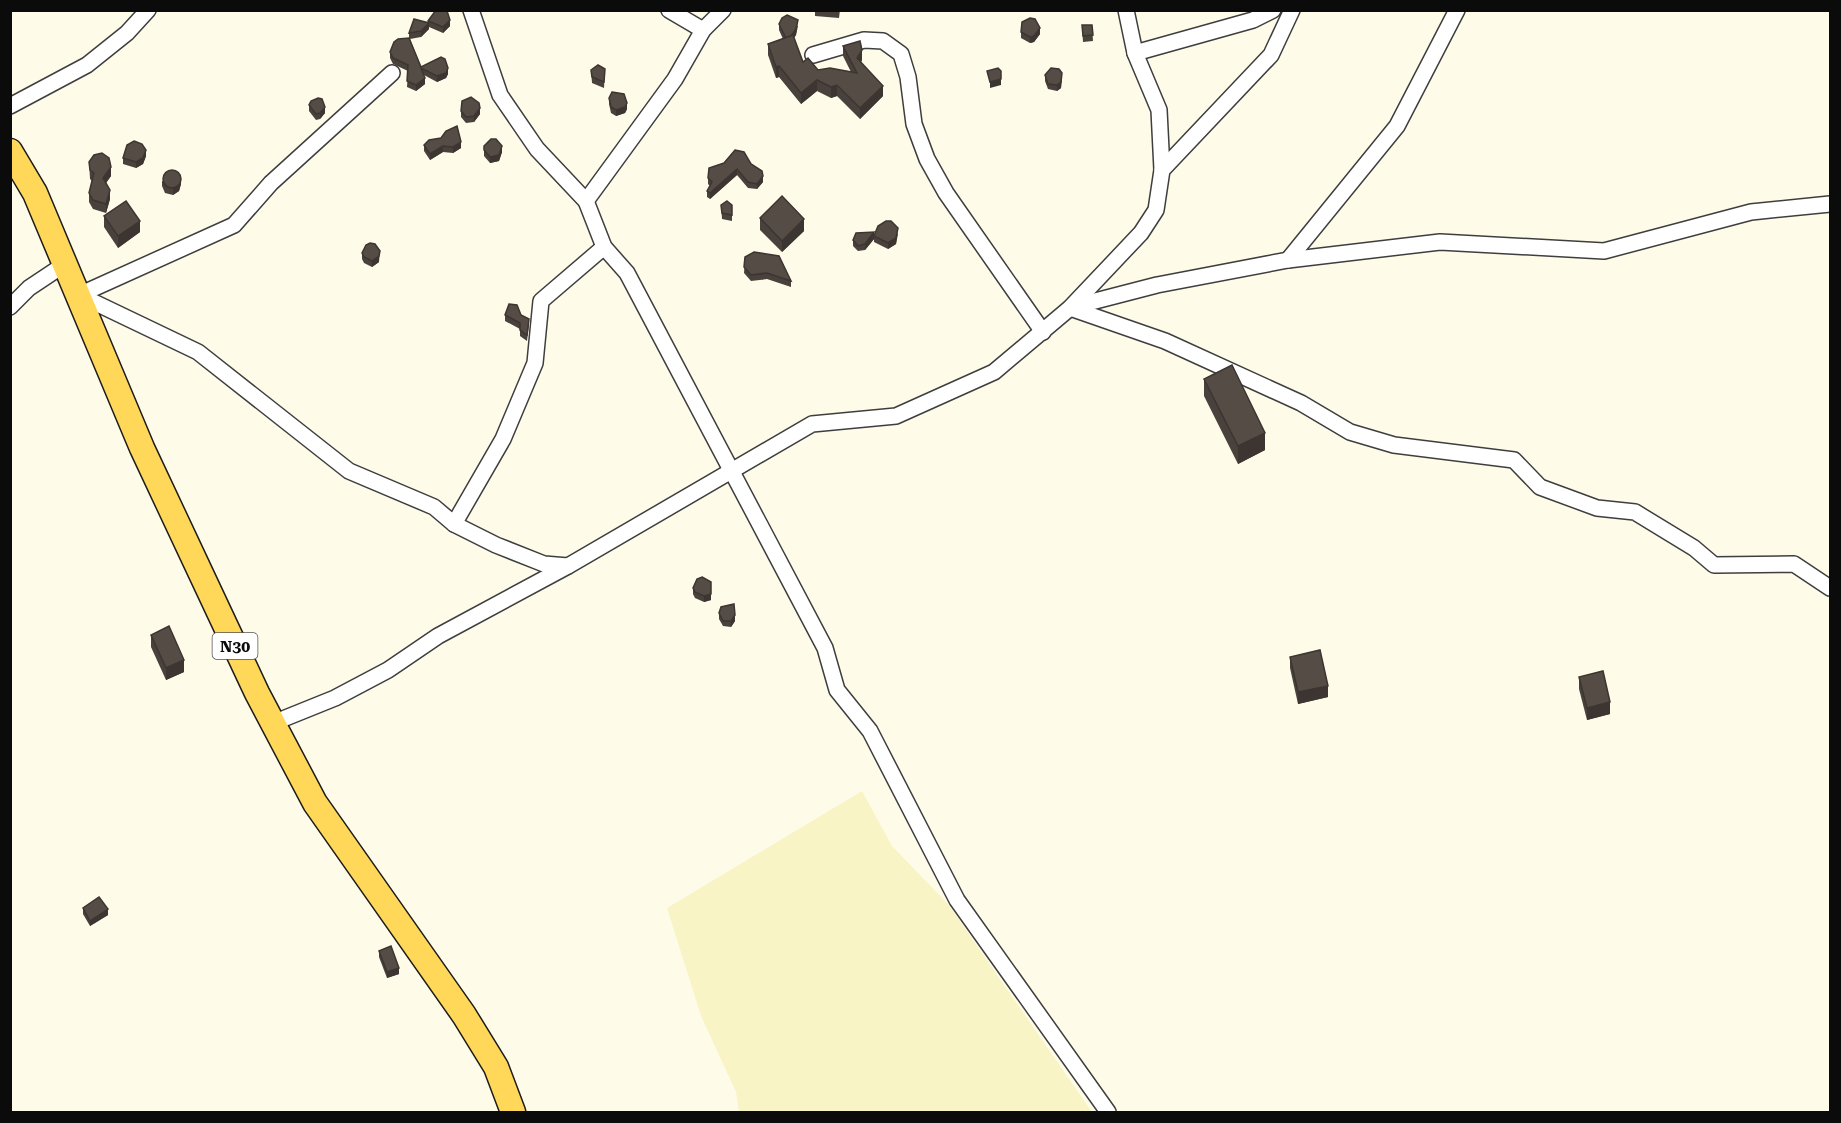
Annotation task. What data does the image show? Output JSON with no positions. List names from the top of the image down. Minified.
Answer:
{"streets":{"main road":["N30"]}}
